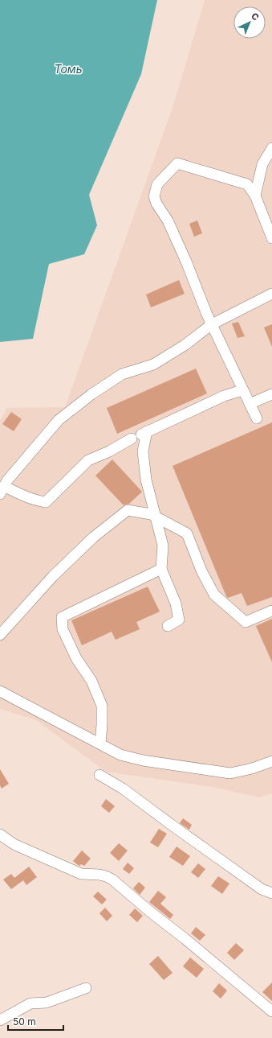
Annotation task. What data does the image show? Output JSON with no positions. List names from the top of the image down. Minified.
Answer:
{"water":["Томь"],"scale_bar":"50 m","north":"top right"}
